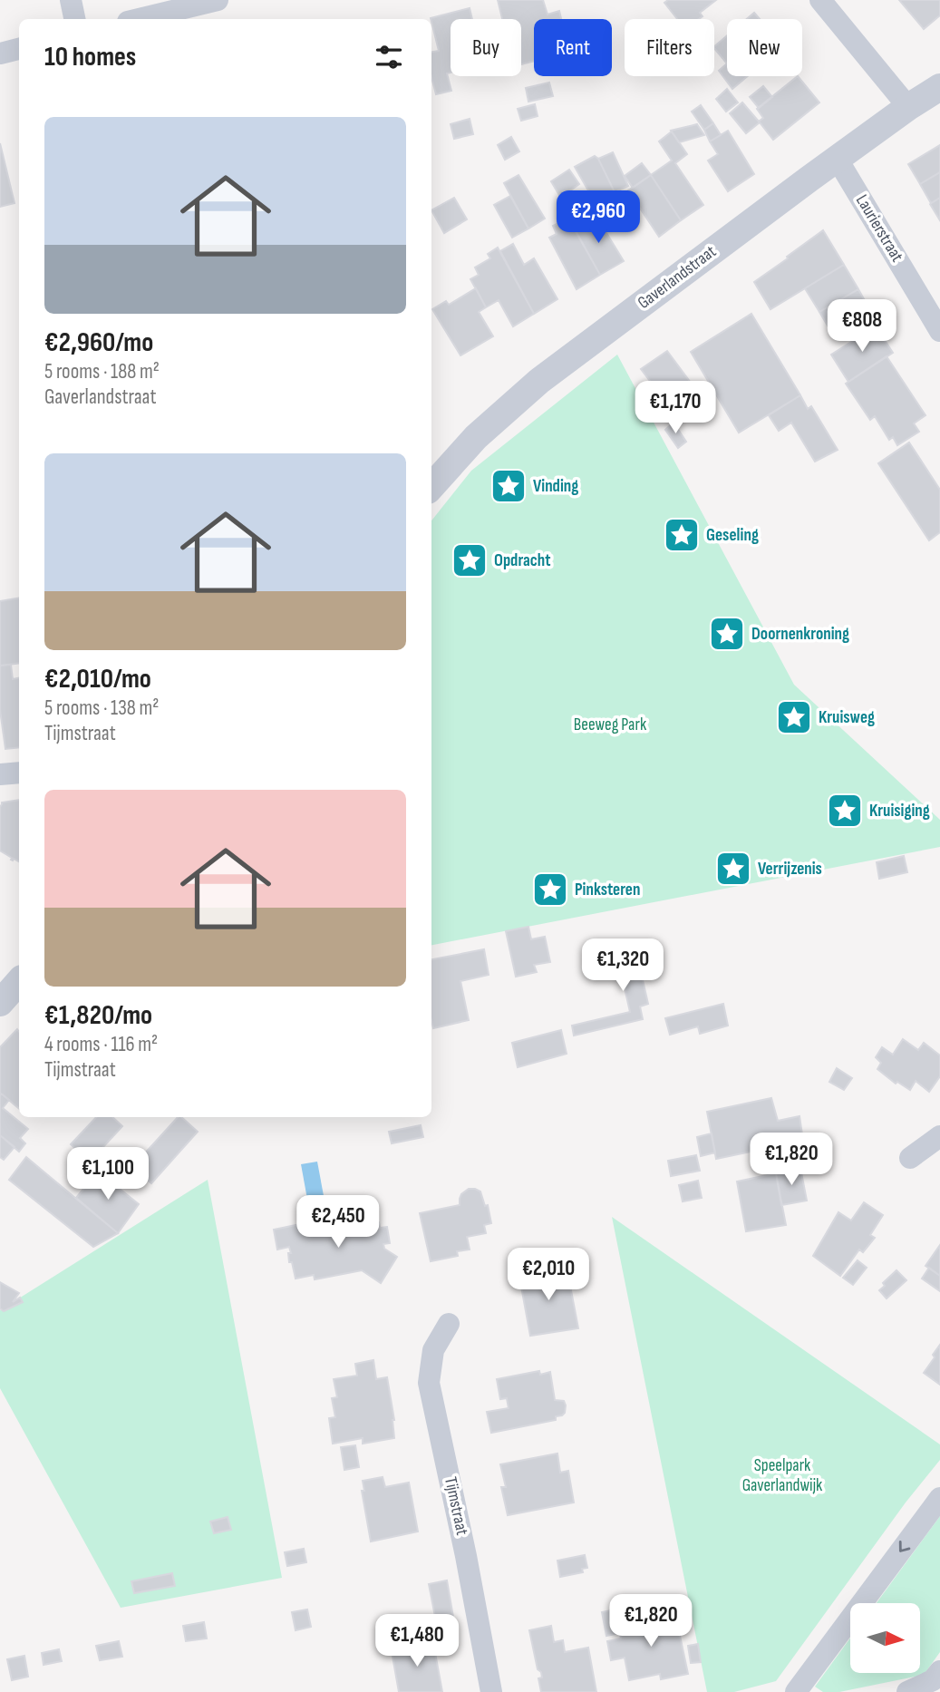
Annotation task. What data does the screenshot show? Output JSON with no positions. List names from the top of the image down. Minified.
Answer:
{"streets":{"street":["Laurierstraat","Gaverlandstraat","Tijmstraat"]},"crossings":[["Laurierstraat","Gaverlandstraat"]],"parks":["Beeweg Park","Speelpark Gaverlandwijk"],"places":{"place":["Vinding","Geseling","Opdracht","Doornenkroning","Kruisweg","Kruisiging","Verrijzenis","Pinksteren"]},"north":"right","page":{"chip":["Buy","Rent","Filters","New"],"heading":"10 homes","list":[{"name":"€2,960/mo","note":"5 rooms · 188 m² · Gaverlandstraat"},{"name":"€2,010/mo","note":"5 rooms · 138 m² · Tijmstraat"},{"name":"€1,820/mo","note":"4 rooms · 116 m² · Tijmstraat"}],"price":["€2,960","€808","€1,170","€1,320","€1,820","€1,100","€2,450","€2,010","€1,820","€1,480"]}}
